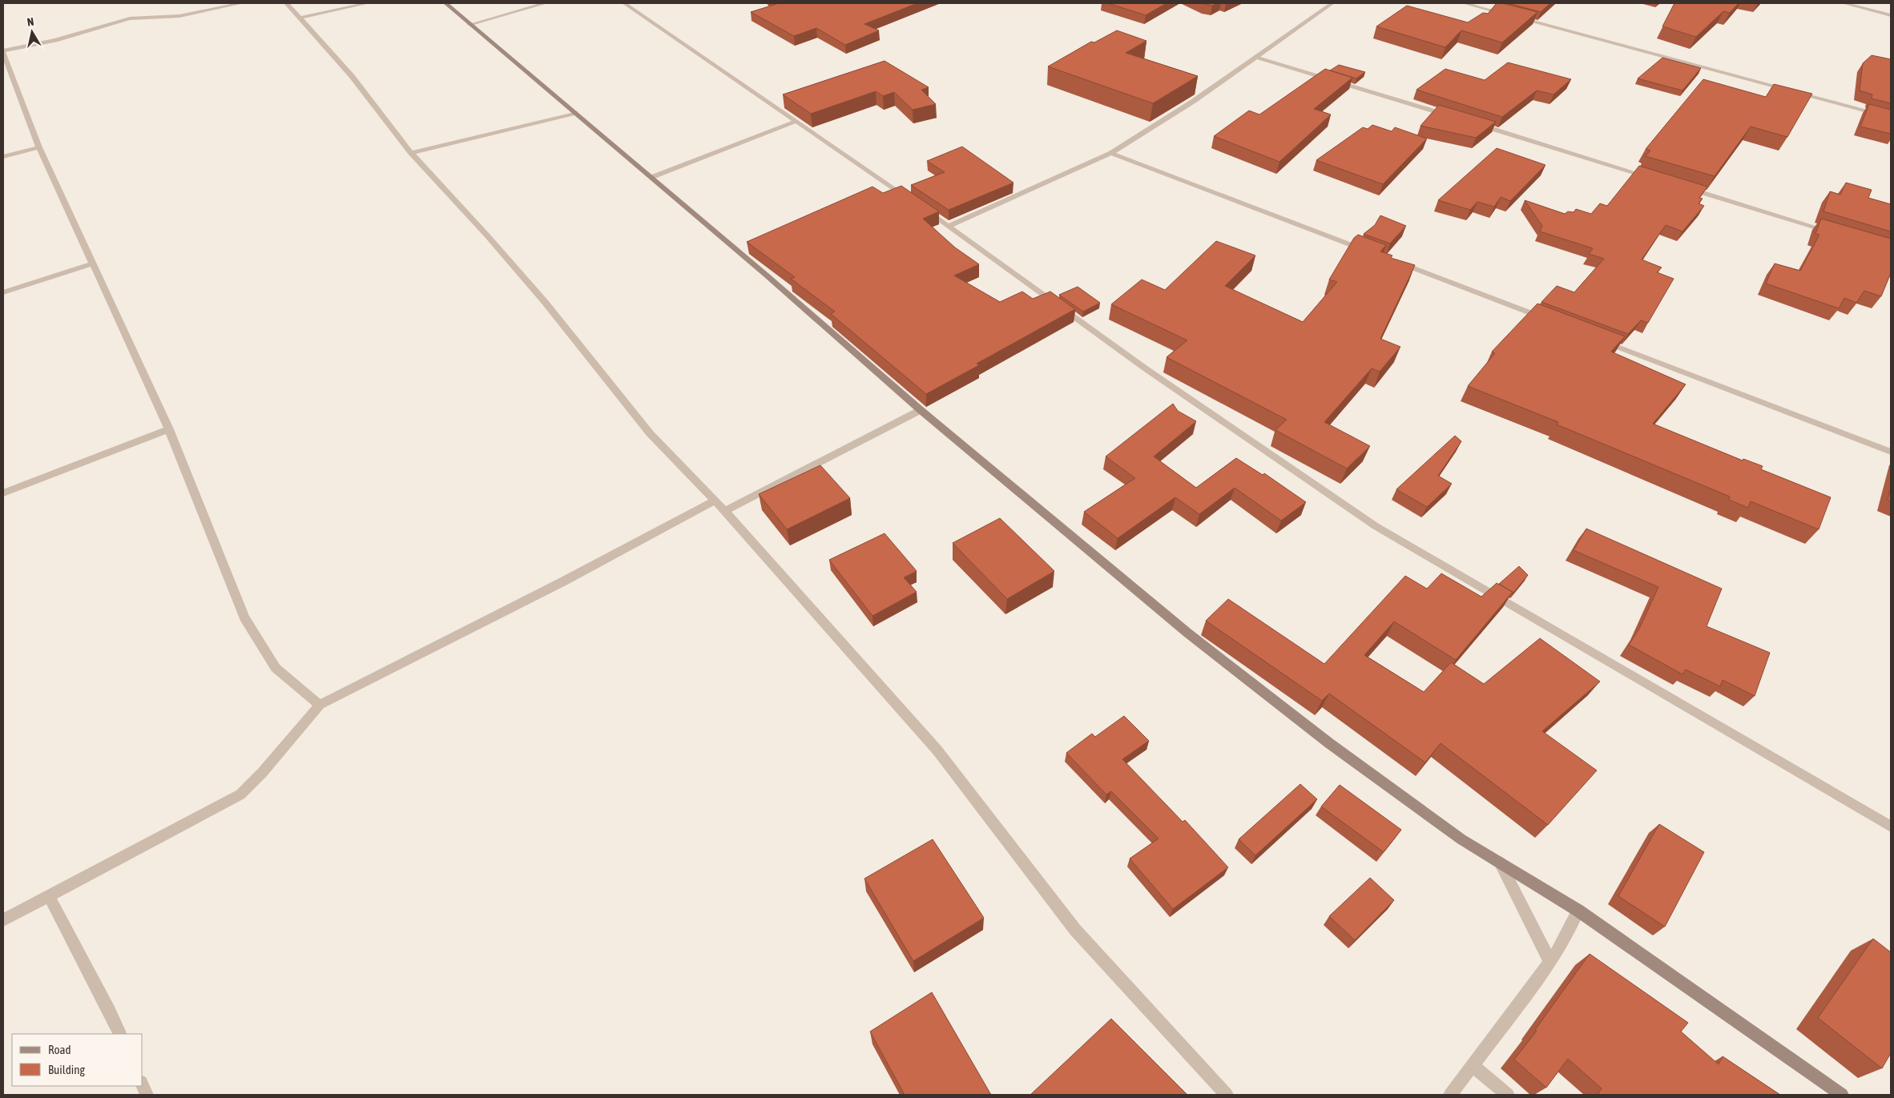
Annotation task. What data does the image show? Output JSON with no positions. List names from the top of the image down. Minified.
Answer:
{"legend":["Road","Building"],"north":"top"}
